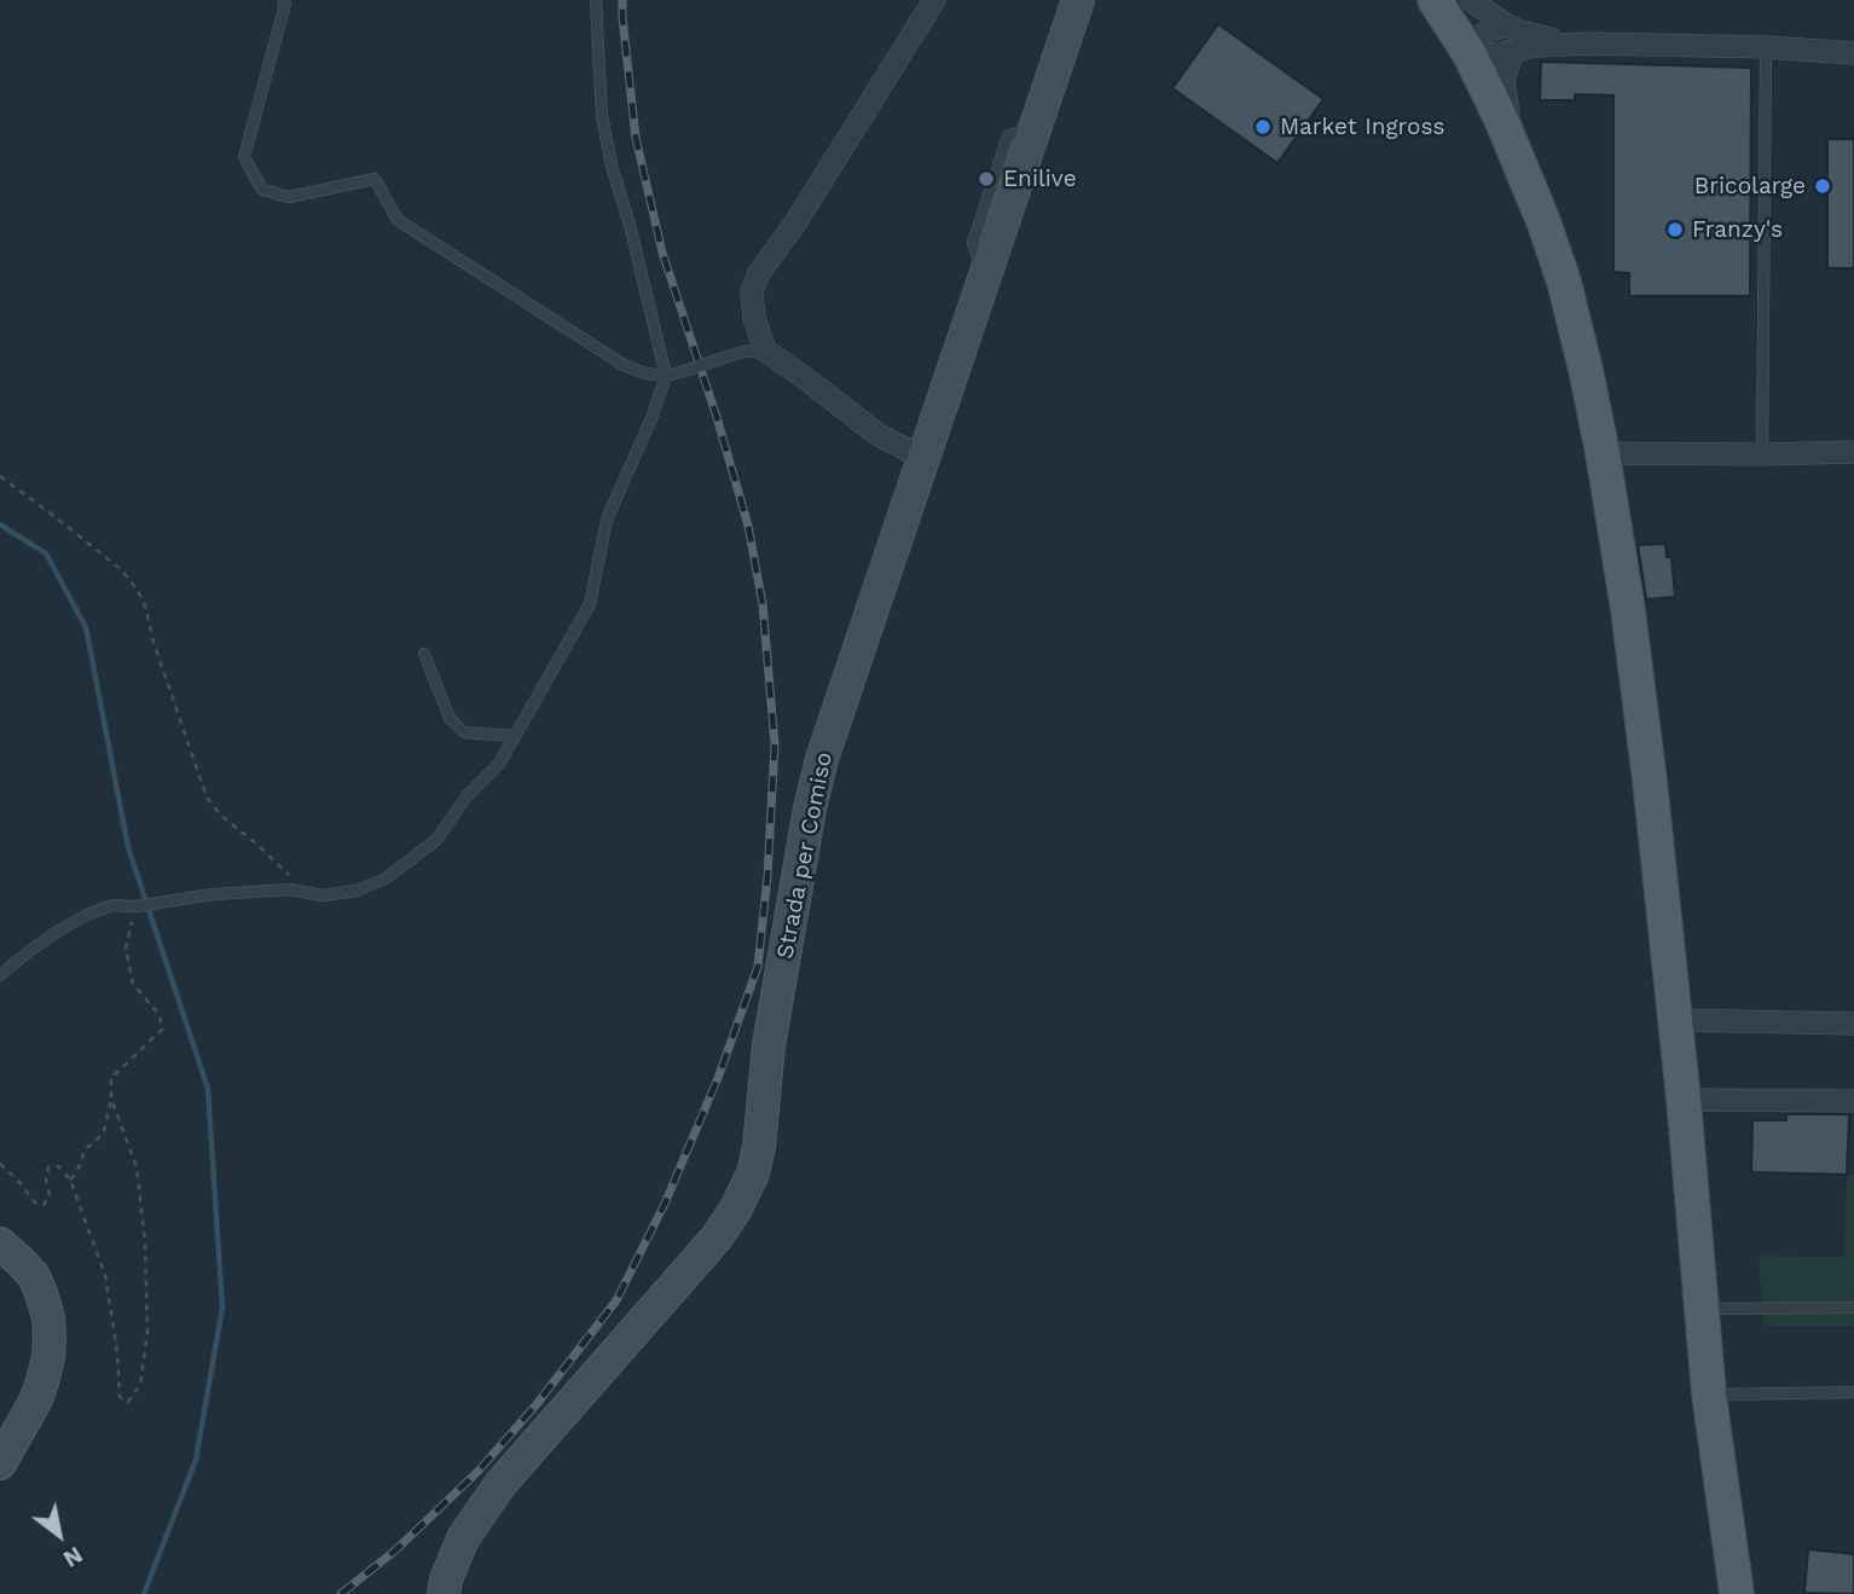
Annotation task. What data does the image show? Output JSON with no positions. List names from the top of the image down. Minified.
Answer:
{"streets":{"main road":["Strada per Comiso"]},"places":["Market Ingross","Enilive","Bricolarge","Franzy's"],"north":"bottom right"}
